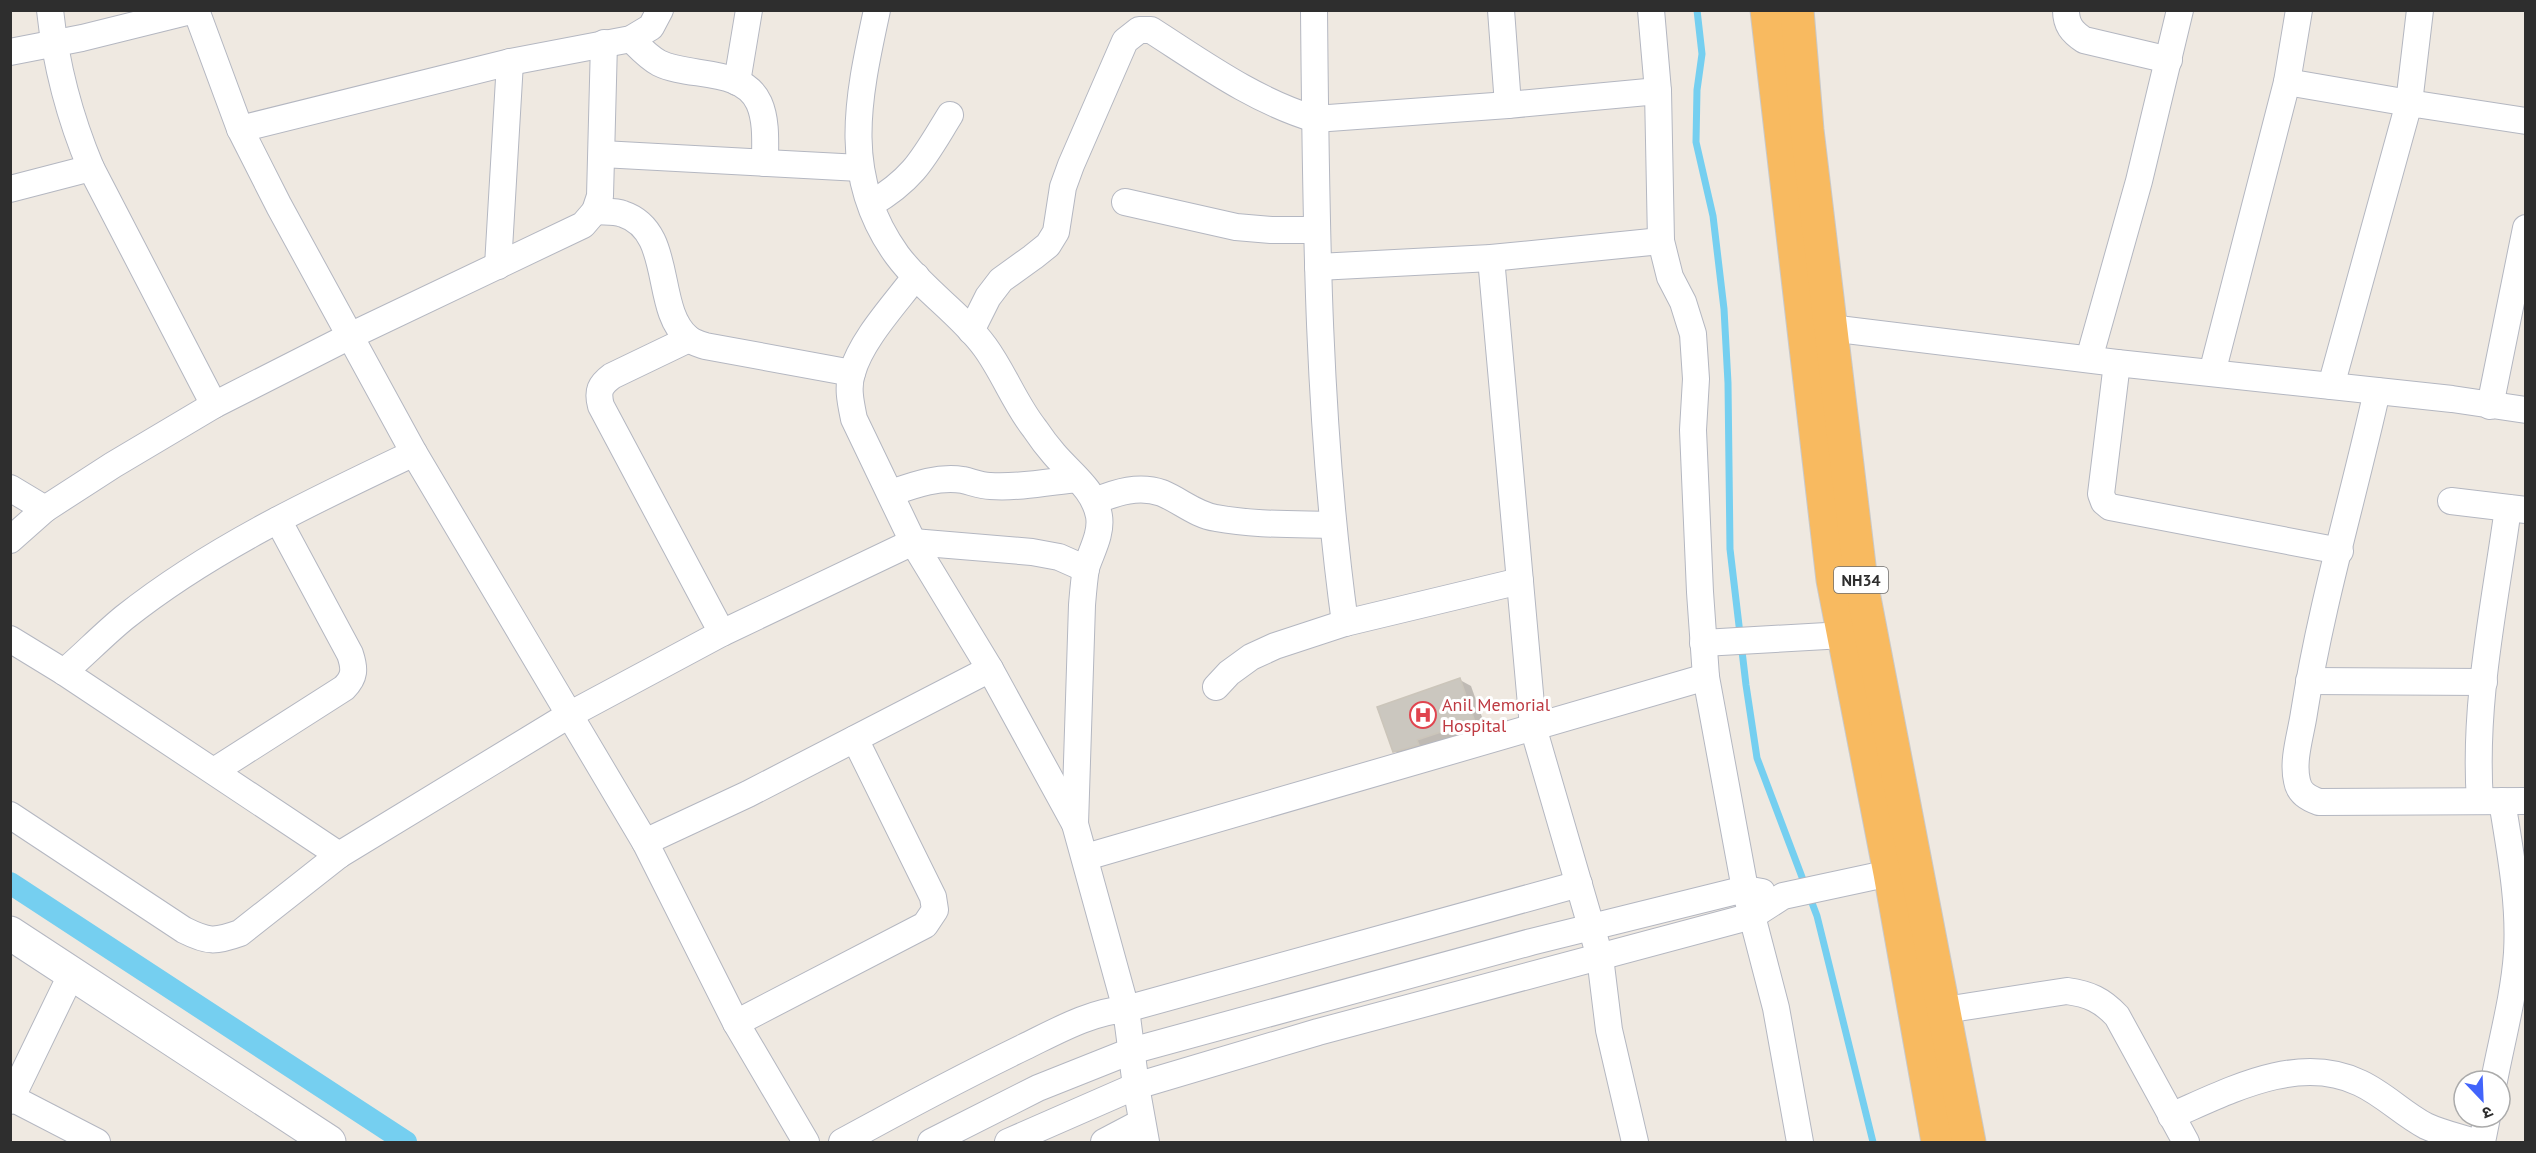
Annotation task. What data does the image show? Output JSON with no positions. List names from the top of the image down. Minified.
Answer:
{"streets":{"highway":["NH34"]},"places":{"hospital":["Anil Memorial Hospital"]},"north":"bottom right"}
